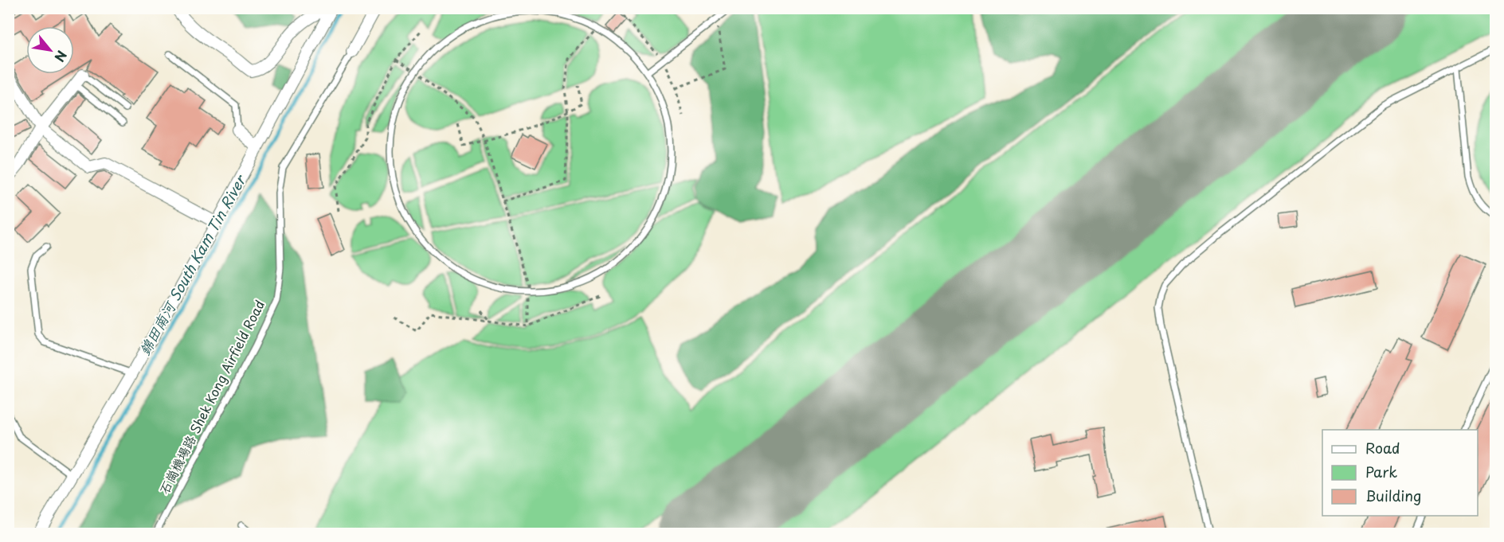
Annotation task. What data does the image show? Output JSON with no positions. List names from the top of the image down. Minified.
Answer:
{"streets":{"street":["石崗機場路 Shek Kong Airfield Road"]},"water":["錦田南河 South Kam Tin River"],"legend":["Road","Park","Building"],"north":"bottom right"}
